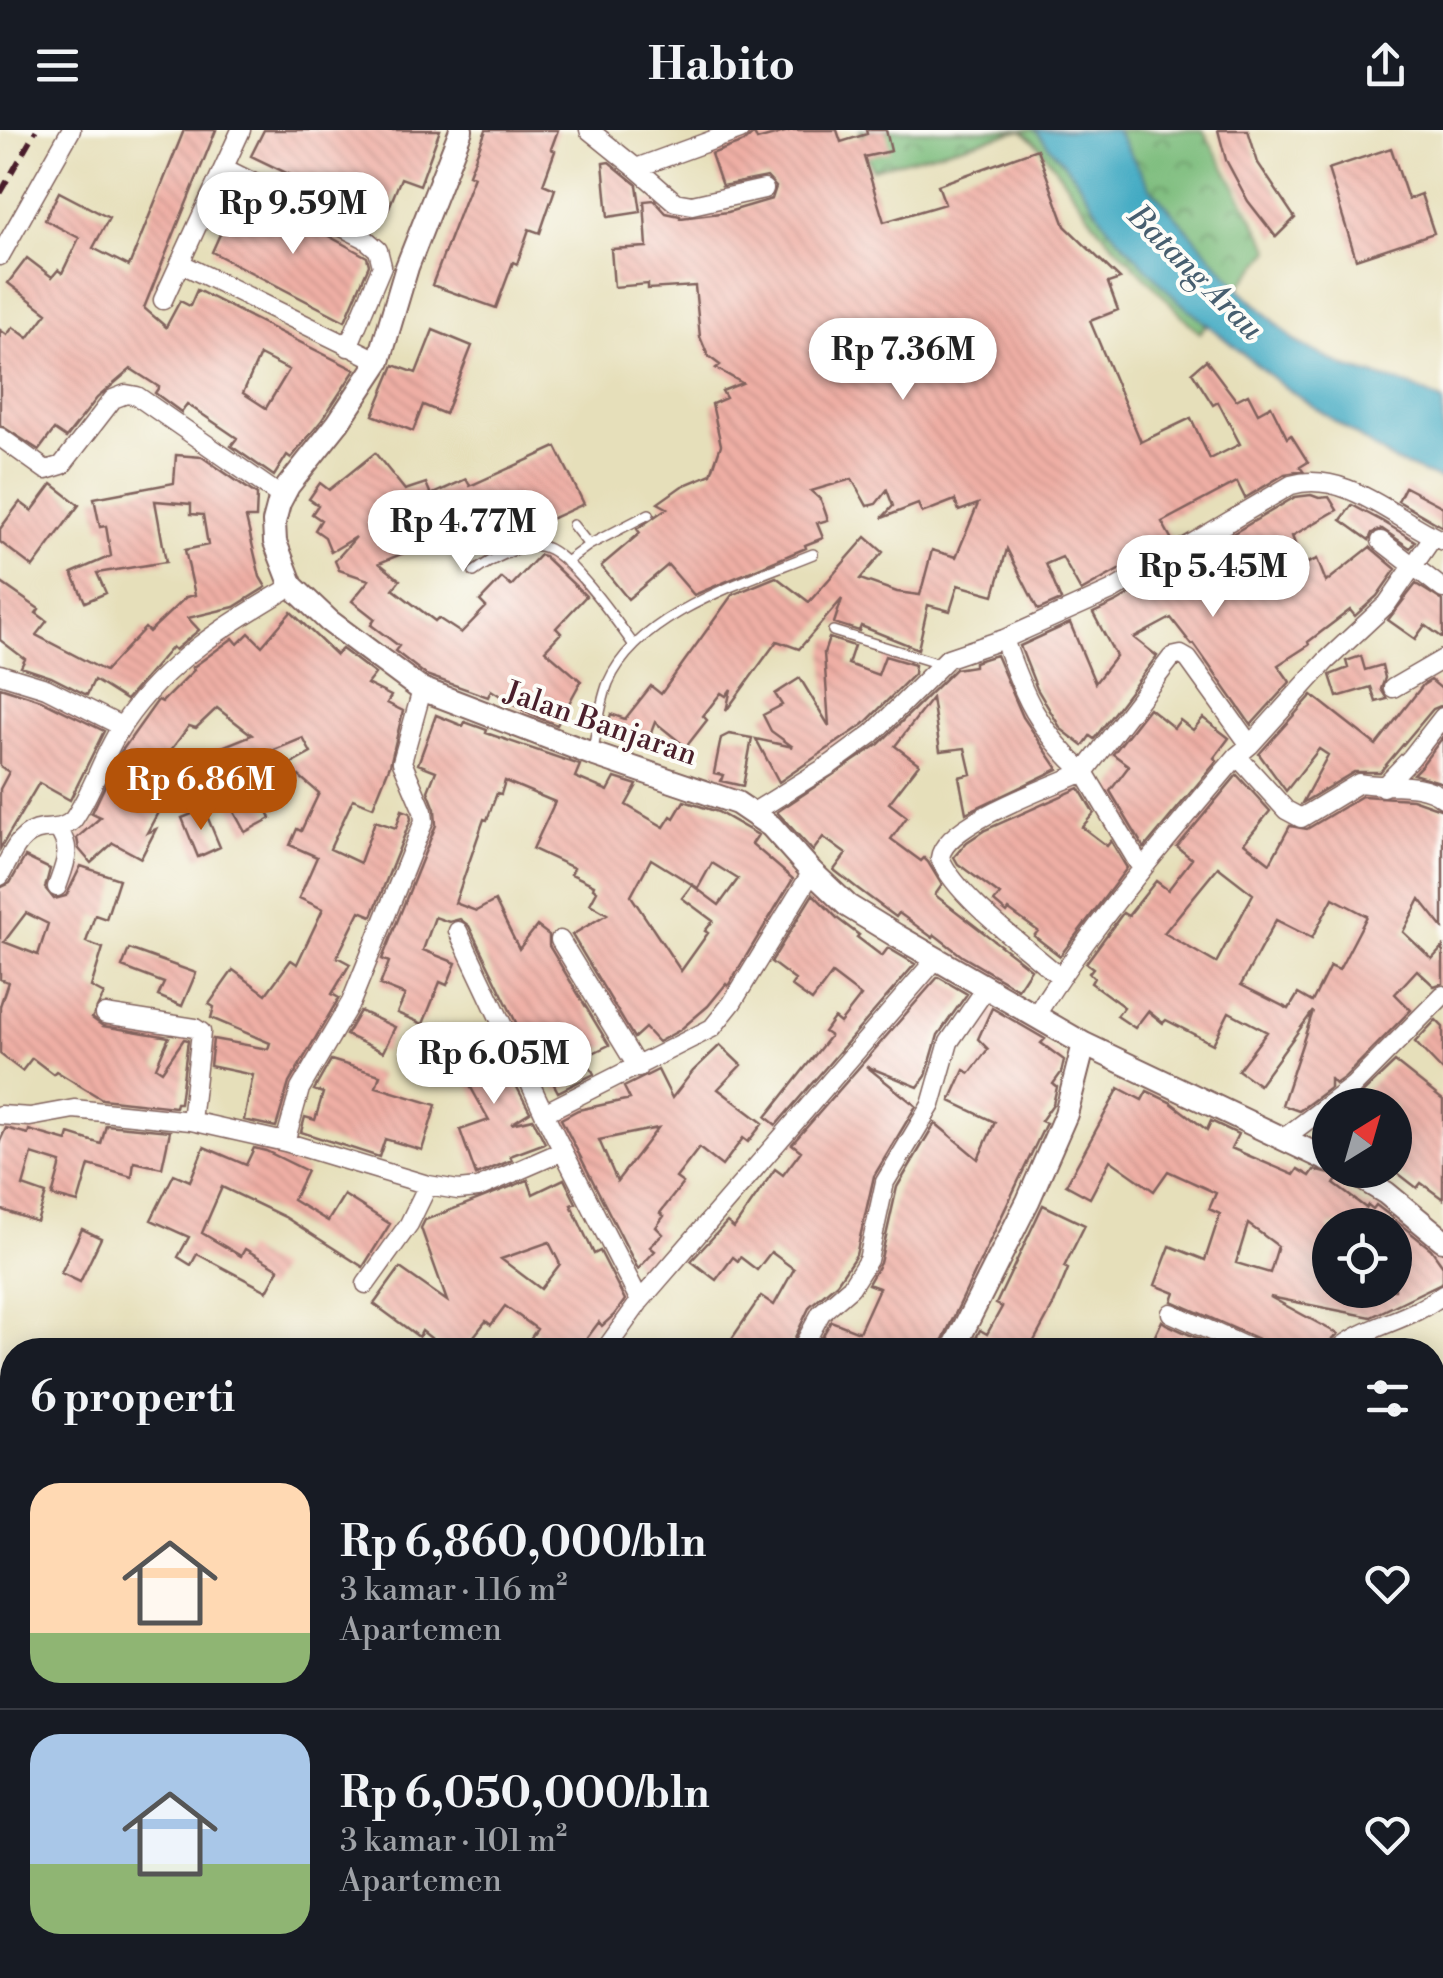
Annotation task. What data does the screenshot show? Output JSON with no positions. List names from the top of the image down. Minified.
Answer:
{"streets":{"street":["Jalan Banjaran"]},"water":["Batang Arau"],"north":"top right","page":{"header":"Habito","price":["Rp 9.59M","Rp 7.36M","Rp 4.77M","Rp 5.45M","Rp 6.86M","Rp 6.05M"],"heading":"6 properti","list":[{"name":"Rp 6,860,000/bln","note":"3 kamar · 116 m² · Apartemen"},{"name":"Rp 6,050,000/bln","note":"3 kamar · 101 m² · Apartemen"}]}}
